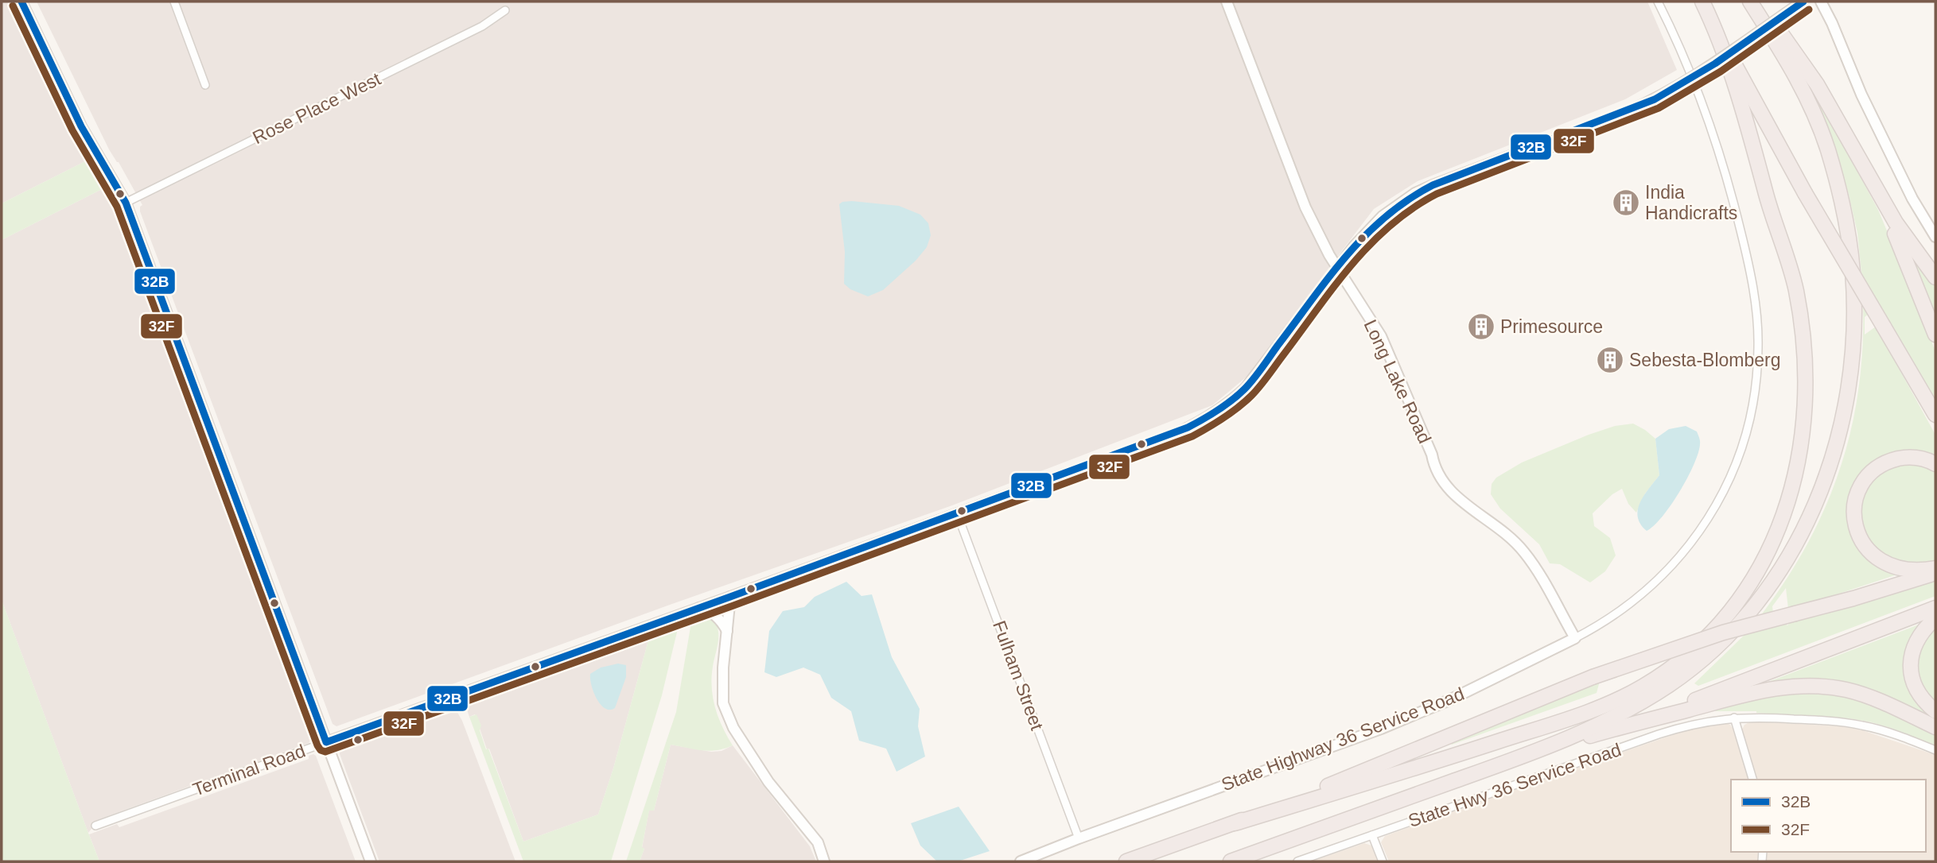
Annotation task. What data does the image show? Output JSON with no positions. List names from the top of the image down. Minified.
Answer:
{"streets":{"street":["Rose Place West","Long Lake Road","Fulham Street","State Highway 36 Service Road","Terminal Road","State Hwy 36 Service Road"]},"crossings":[["Long Lake Road","State Highway 36 Service Road"],["Long Lake Road","Terminal Road"],["Fulham Street","State Highway 36 Service Road"],["Fulham Street","Terminal Road"]],"places":{"building":["India Handicrafts","Primesource","Sebesta-Blomberg"]},"lines":["transit line 32B","transit line 32F"],"legend":["32B","32F"]}
